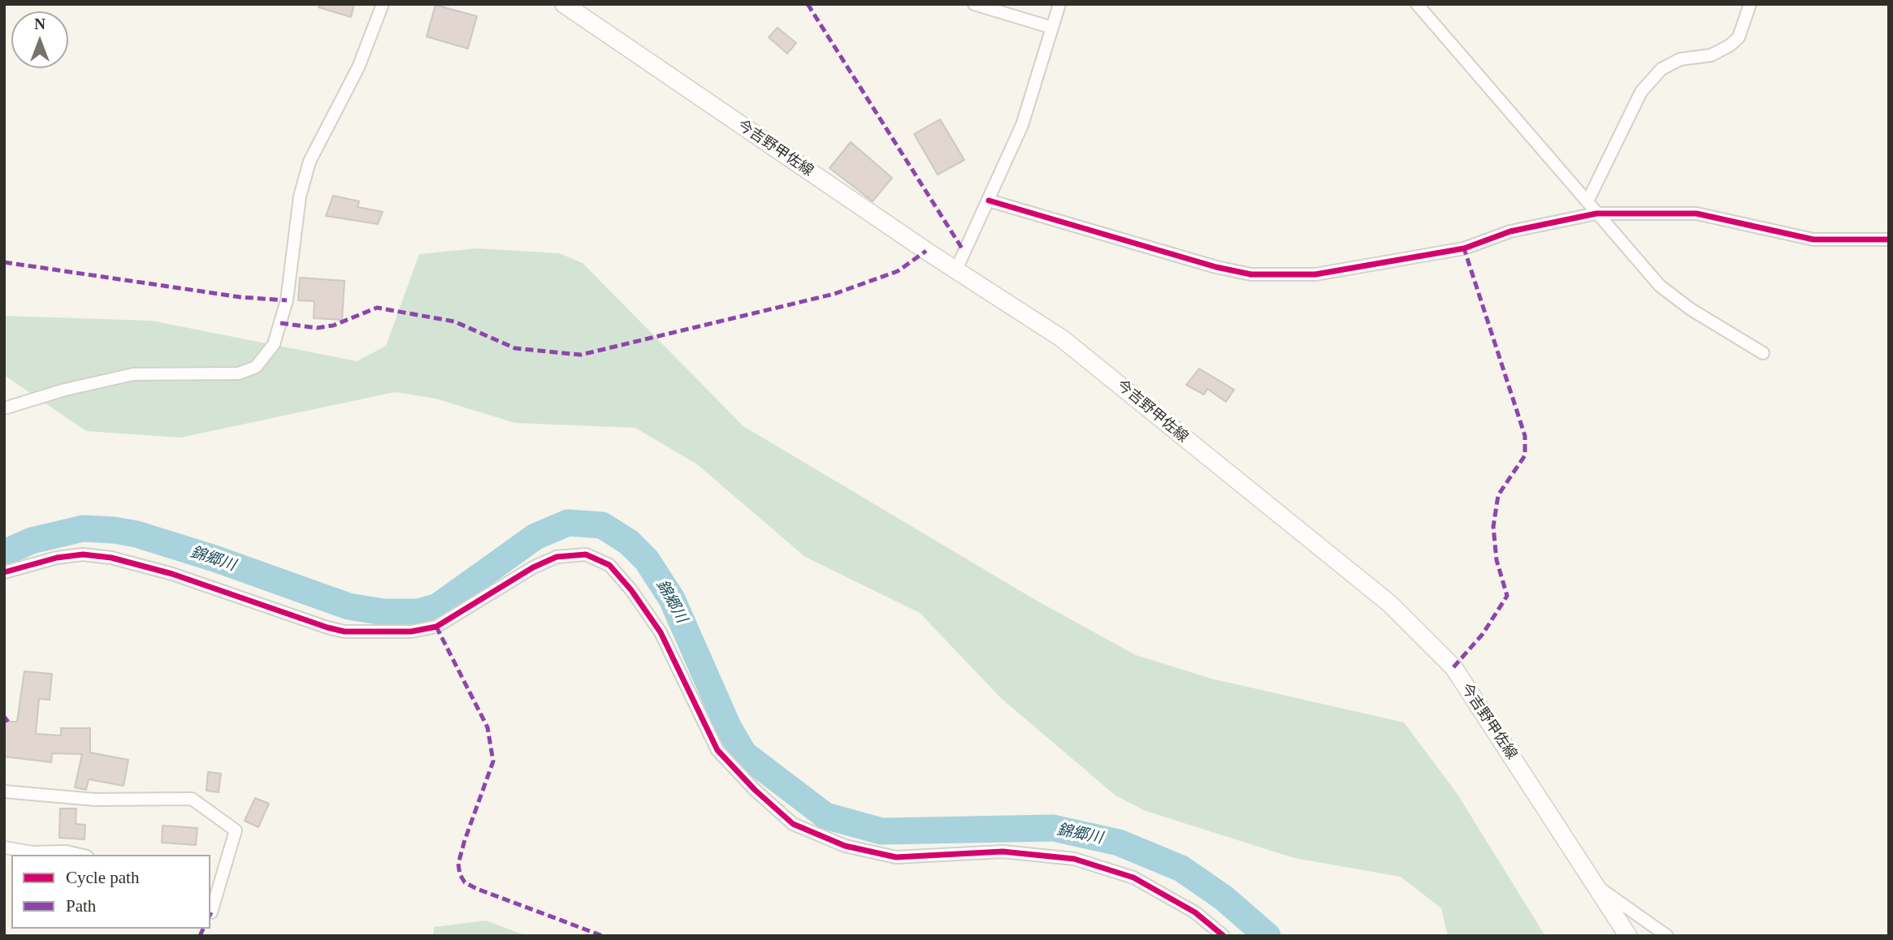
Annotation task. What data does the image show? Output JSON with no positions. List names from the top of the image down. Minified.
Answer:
{"streets":{"main road":["今吉野甲佐線"]},"water":["錦郷川"],"legend":["Cycle path","Path"],"north":"top"}
